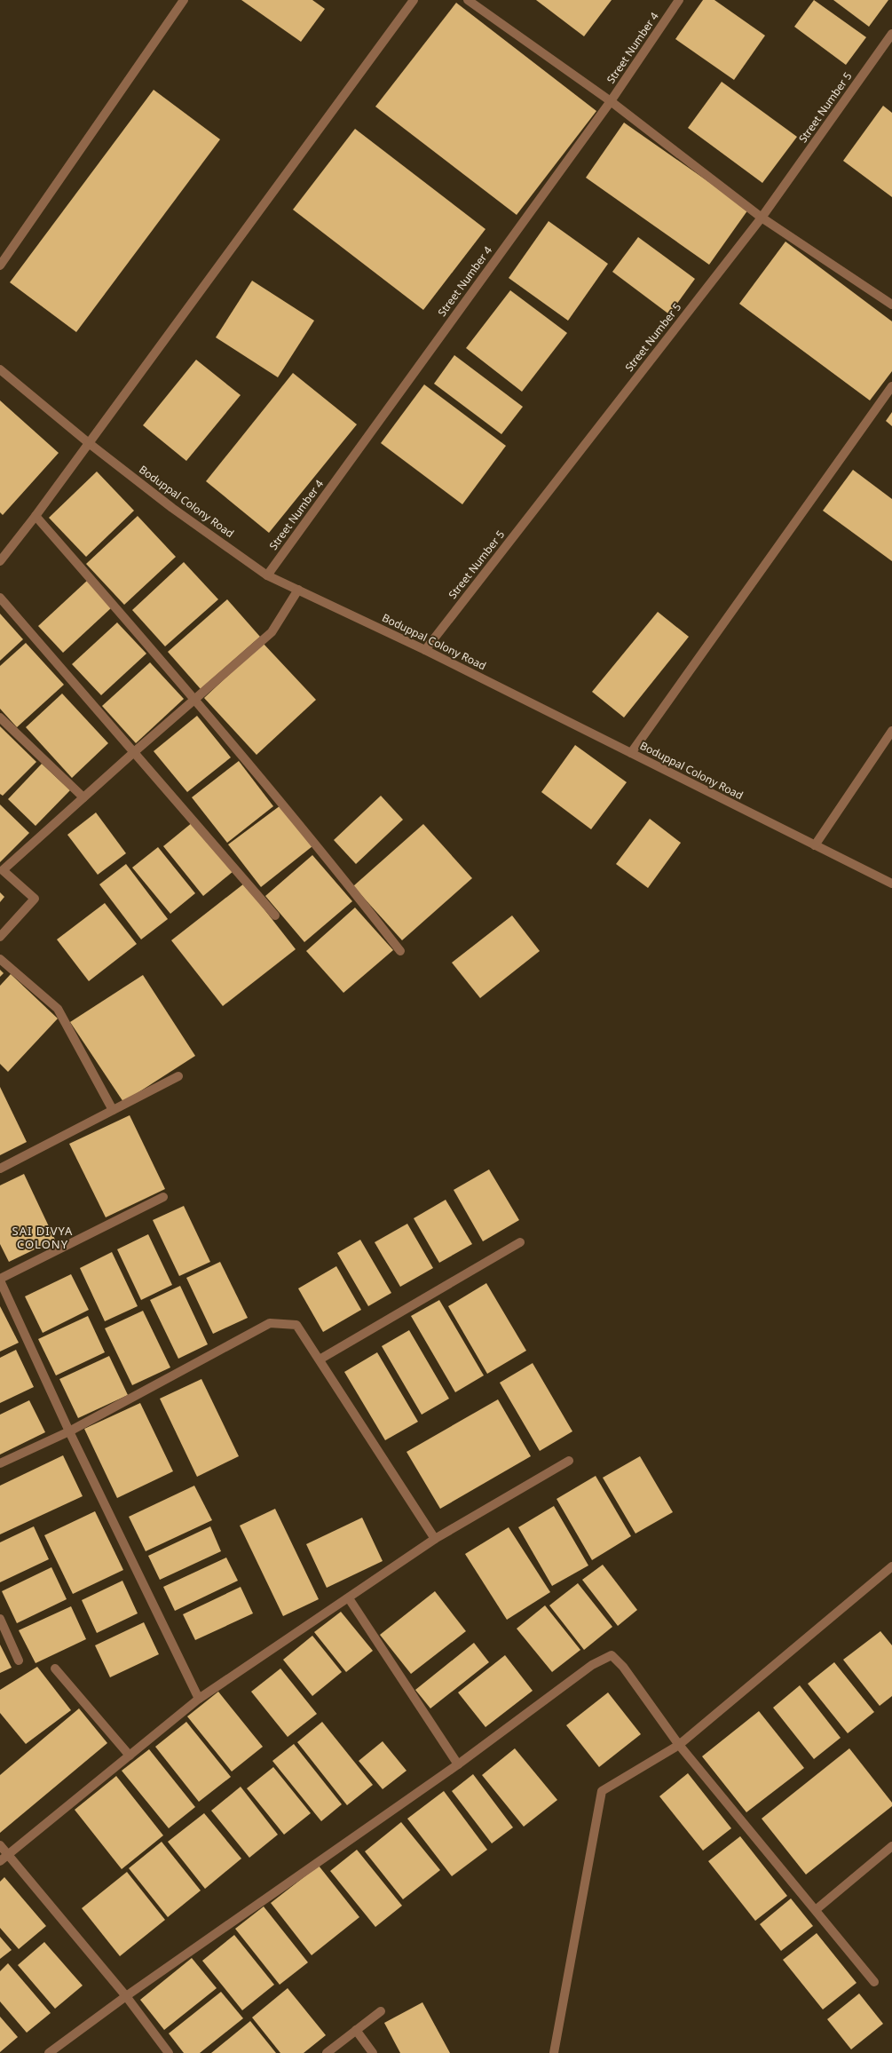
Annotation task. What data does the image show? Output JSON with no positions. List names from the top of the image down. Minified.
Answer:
{"streets":{"street":["Street Number 4","Street Number 5","Boduppal Colony Road"]},"crossings":[["Street Number 4","Boduppal Colony Road"],["Street Number 5","Boduppal Colony Road"]],"districts":["SAI DIVYA COLONY"]}
